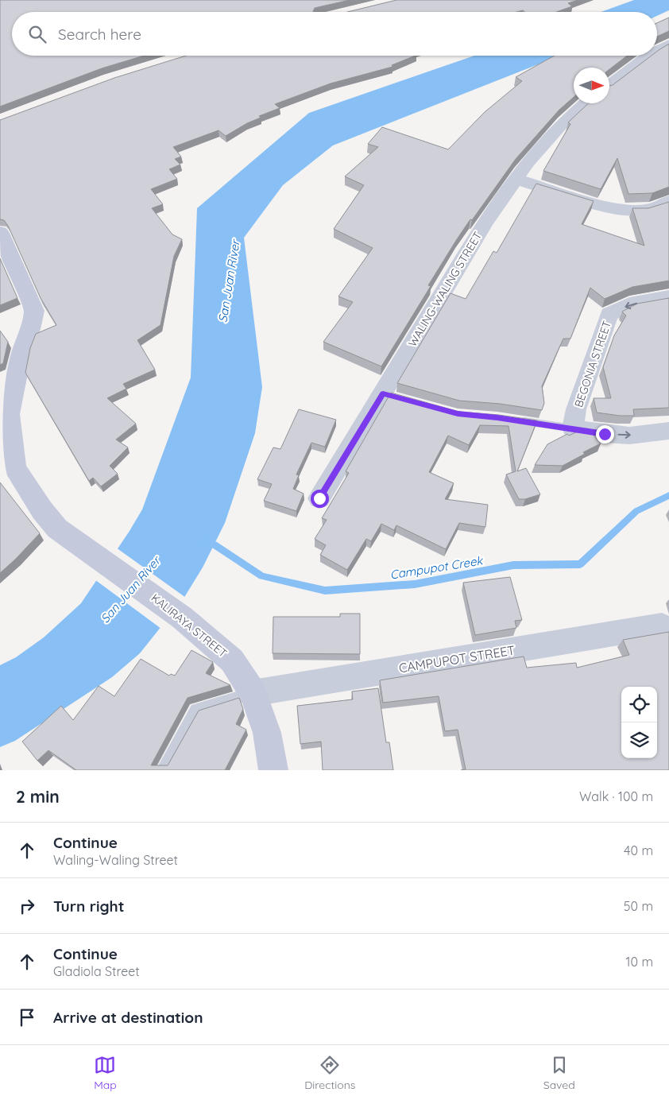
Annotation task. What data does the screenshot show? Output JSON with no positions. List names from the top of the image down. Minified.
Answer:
{"streets":{"street":["WALING-WALING STREET","BEGONIA STREET","KALIRAYA STREET","CAMPUPOT STREET"]},"crossings":[["KALIRAYA STREET","CAMPUPOT STREET"]],"one_way":["BEGONIA STREET"],"water":["San Juan River","Campupot Creek"],"north":"right","page":{"search":"Search here","heading":["2 min","Walk · 100 m"],"list":[["Continue","Waling-Waling Street","40 m"],["Turn right","50 m"],["Continue","Gladiola Street","10 m"],"Arrive at destination"],"nav":["Map","Directions","Saved"]}}
